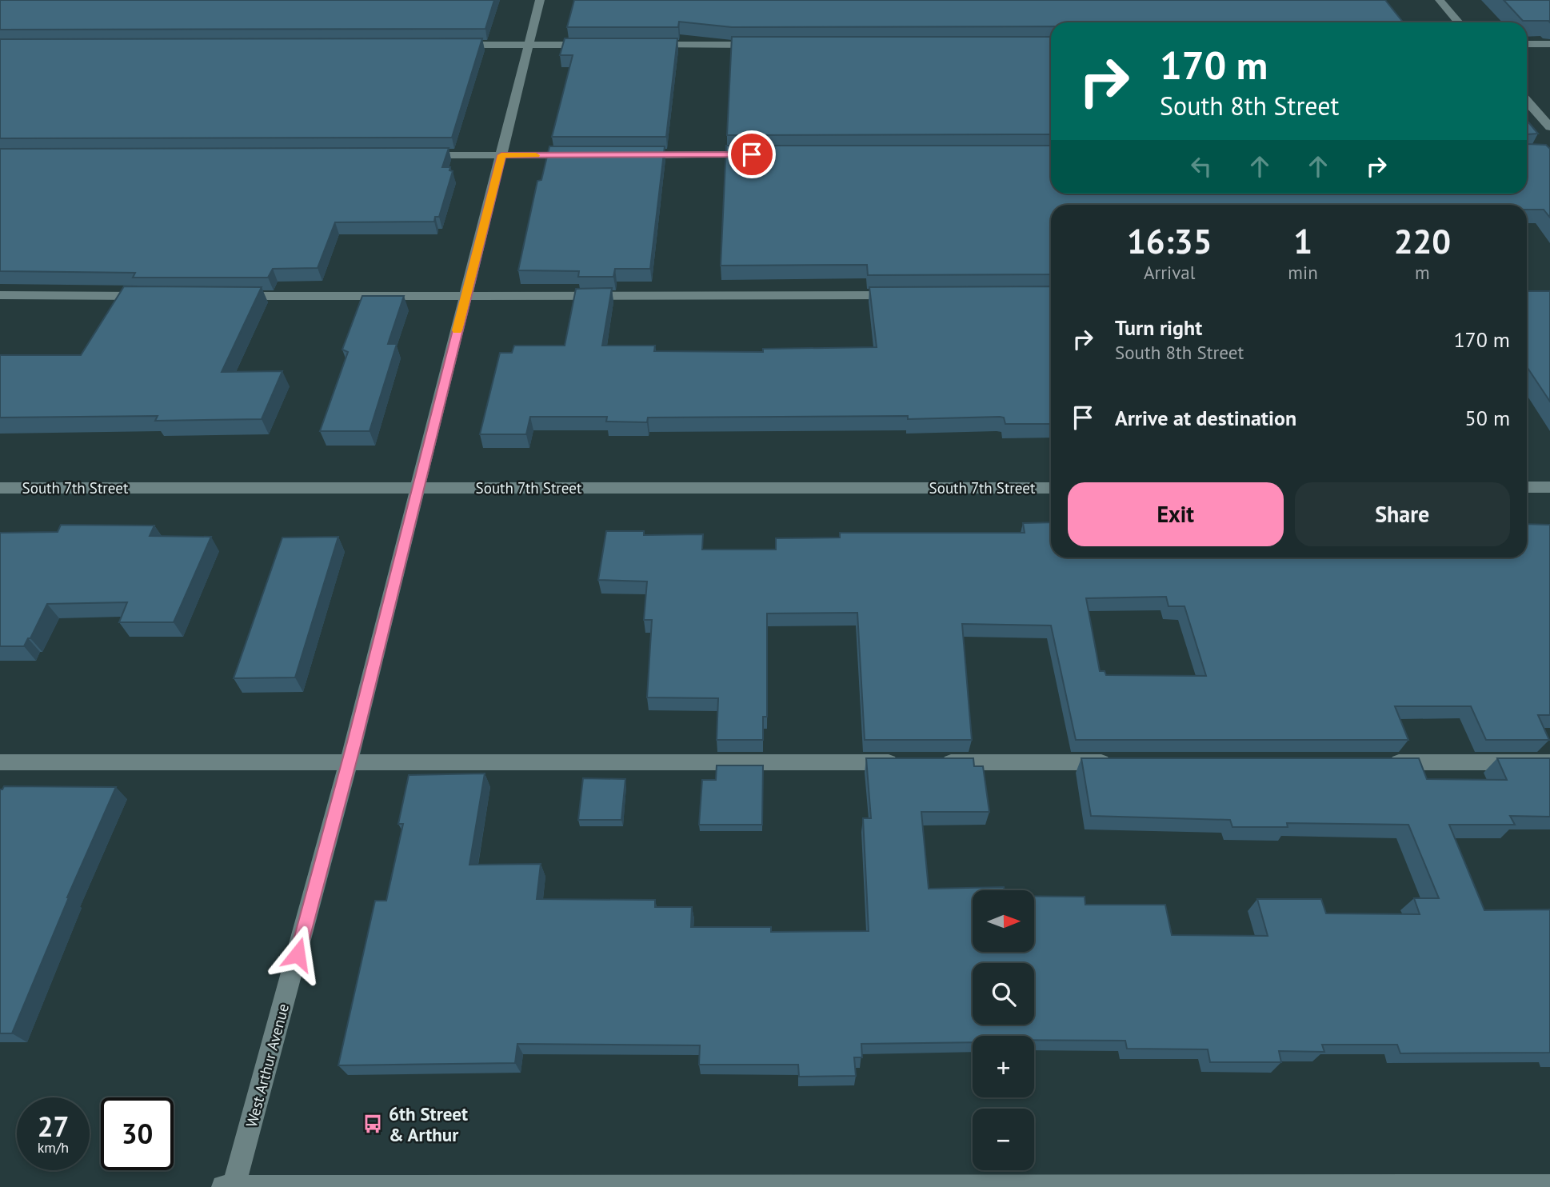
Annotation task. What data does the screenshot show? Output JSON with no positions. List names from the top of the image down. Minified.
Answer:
{"streets":{"street":["South 7th Street","West Arthur Avenue"]},"crossings":[["South 7th Street","West Arthur Avenue"]],"places":{"bus stop":["6th Street & Arthur"]},"north":"right","page":{"turn":["170 m","South 8th Street"],"eta":["16:35","Arrival","1","min","220","m"],"list":[{"name":"Turn right","note":"South 8th Street","value":"170 m"},{"name":"Arrive at destination","value":"50 m"}],"buttons":["Exit","Share"],"map_buttons":["+","−"],"speed":"27 km/h","limit":"30"}}
